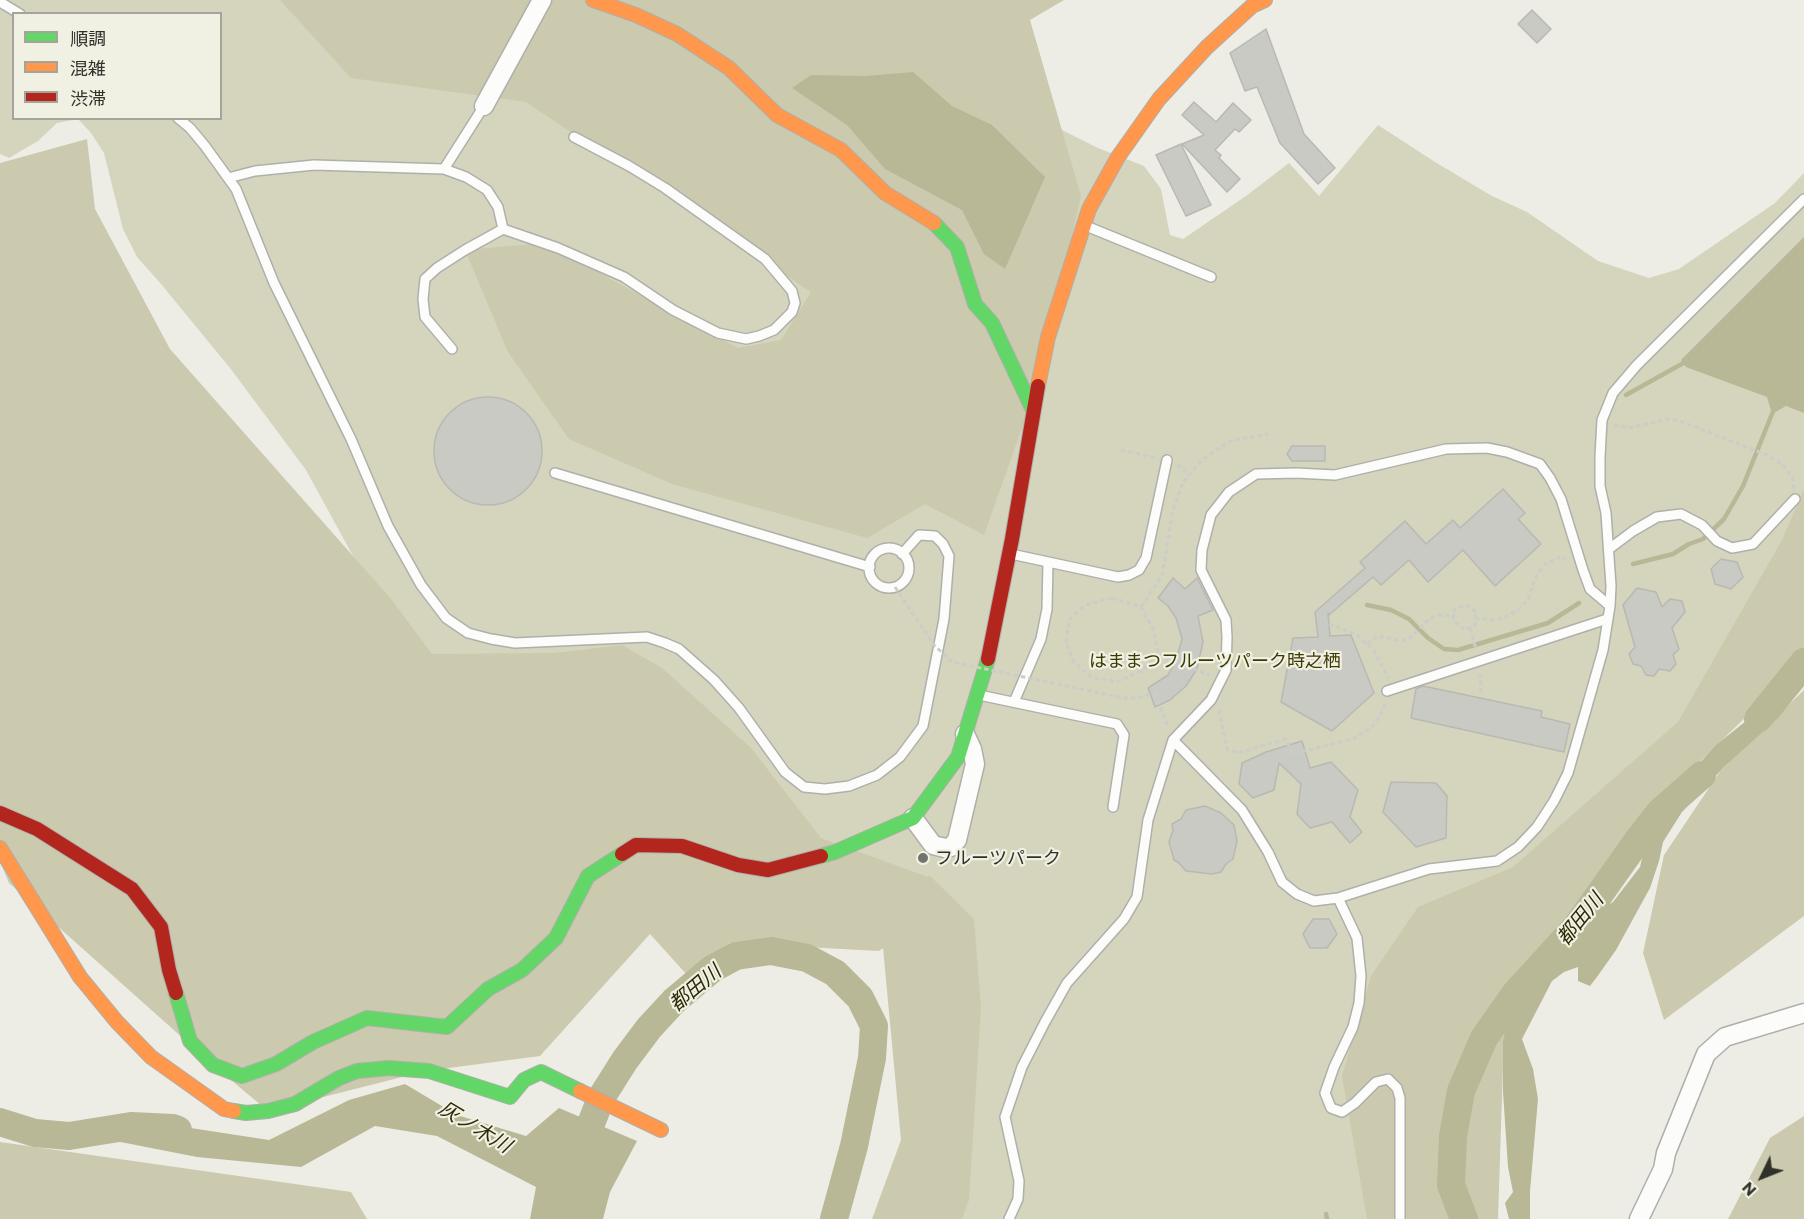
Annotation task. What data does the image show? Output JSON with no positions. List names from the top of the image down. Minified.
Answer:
{"water":["都田川","灰ノ木川"],"parks":["はままつフルーツパーク時之栖"],"places":["フルーツパーク"],"legend":["順調","混雑","渋滞"],"north":"bottom left"}
